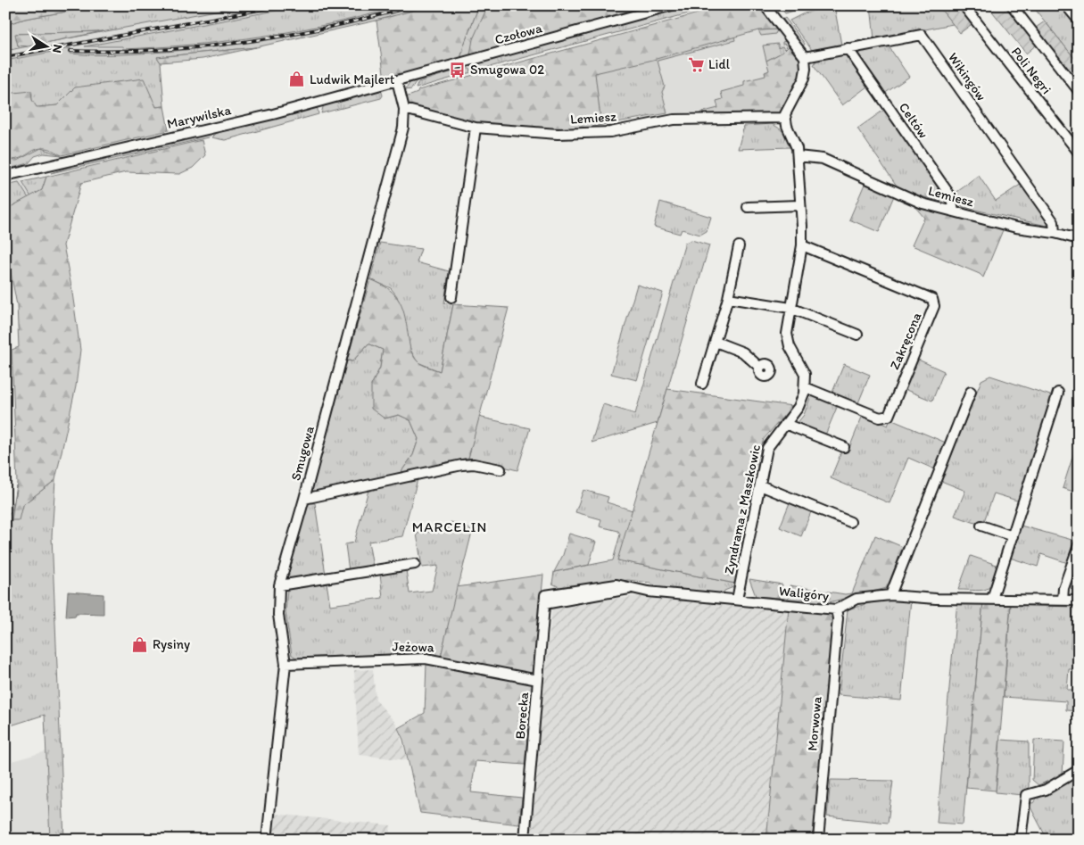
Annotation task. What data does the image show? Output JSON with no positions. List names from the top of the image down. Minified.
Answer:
{"streets":{"street":["Czołowa","Poli Negri","Wikingów","Marywilska","Lemiesz","Celtów","Zakręcona","Smugowa","Zyndrama z Maszkowic","Waligóry","Jeżowa","Borecka","Morwowa"]},"crossings":[["Czołowa","Marywilska"],["Czołowa","Smugowa"],["Wikingów","Lemiesz"],["Wikingów","Celtów"],["Marywilska","Smugowa"],["Lemiesz","Celtów"],["Lemiesz","Smugowa"],["Zakręcona","Zyndrama z Maszkowic"],["Smugowa","Jeżowa"],["Zyndrama z Maszkowic","Waligóry"],["Waligóry","Borecka"],["Waligóry","Morwowa"],["Jeżowa","Borecka"]],"districts":["MARCELIN"],"places":{"supermarket":["Lidl"],"bus stop":["Smugowa 02"],"shop":["Ludwik Majlert","Rysiny"]},"north":"right"}
